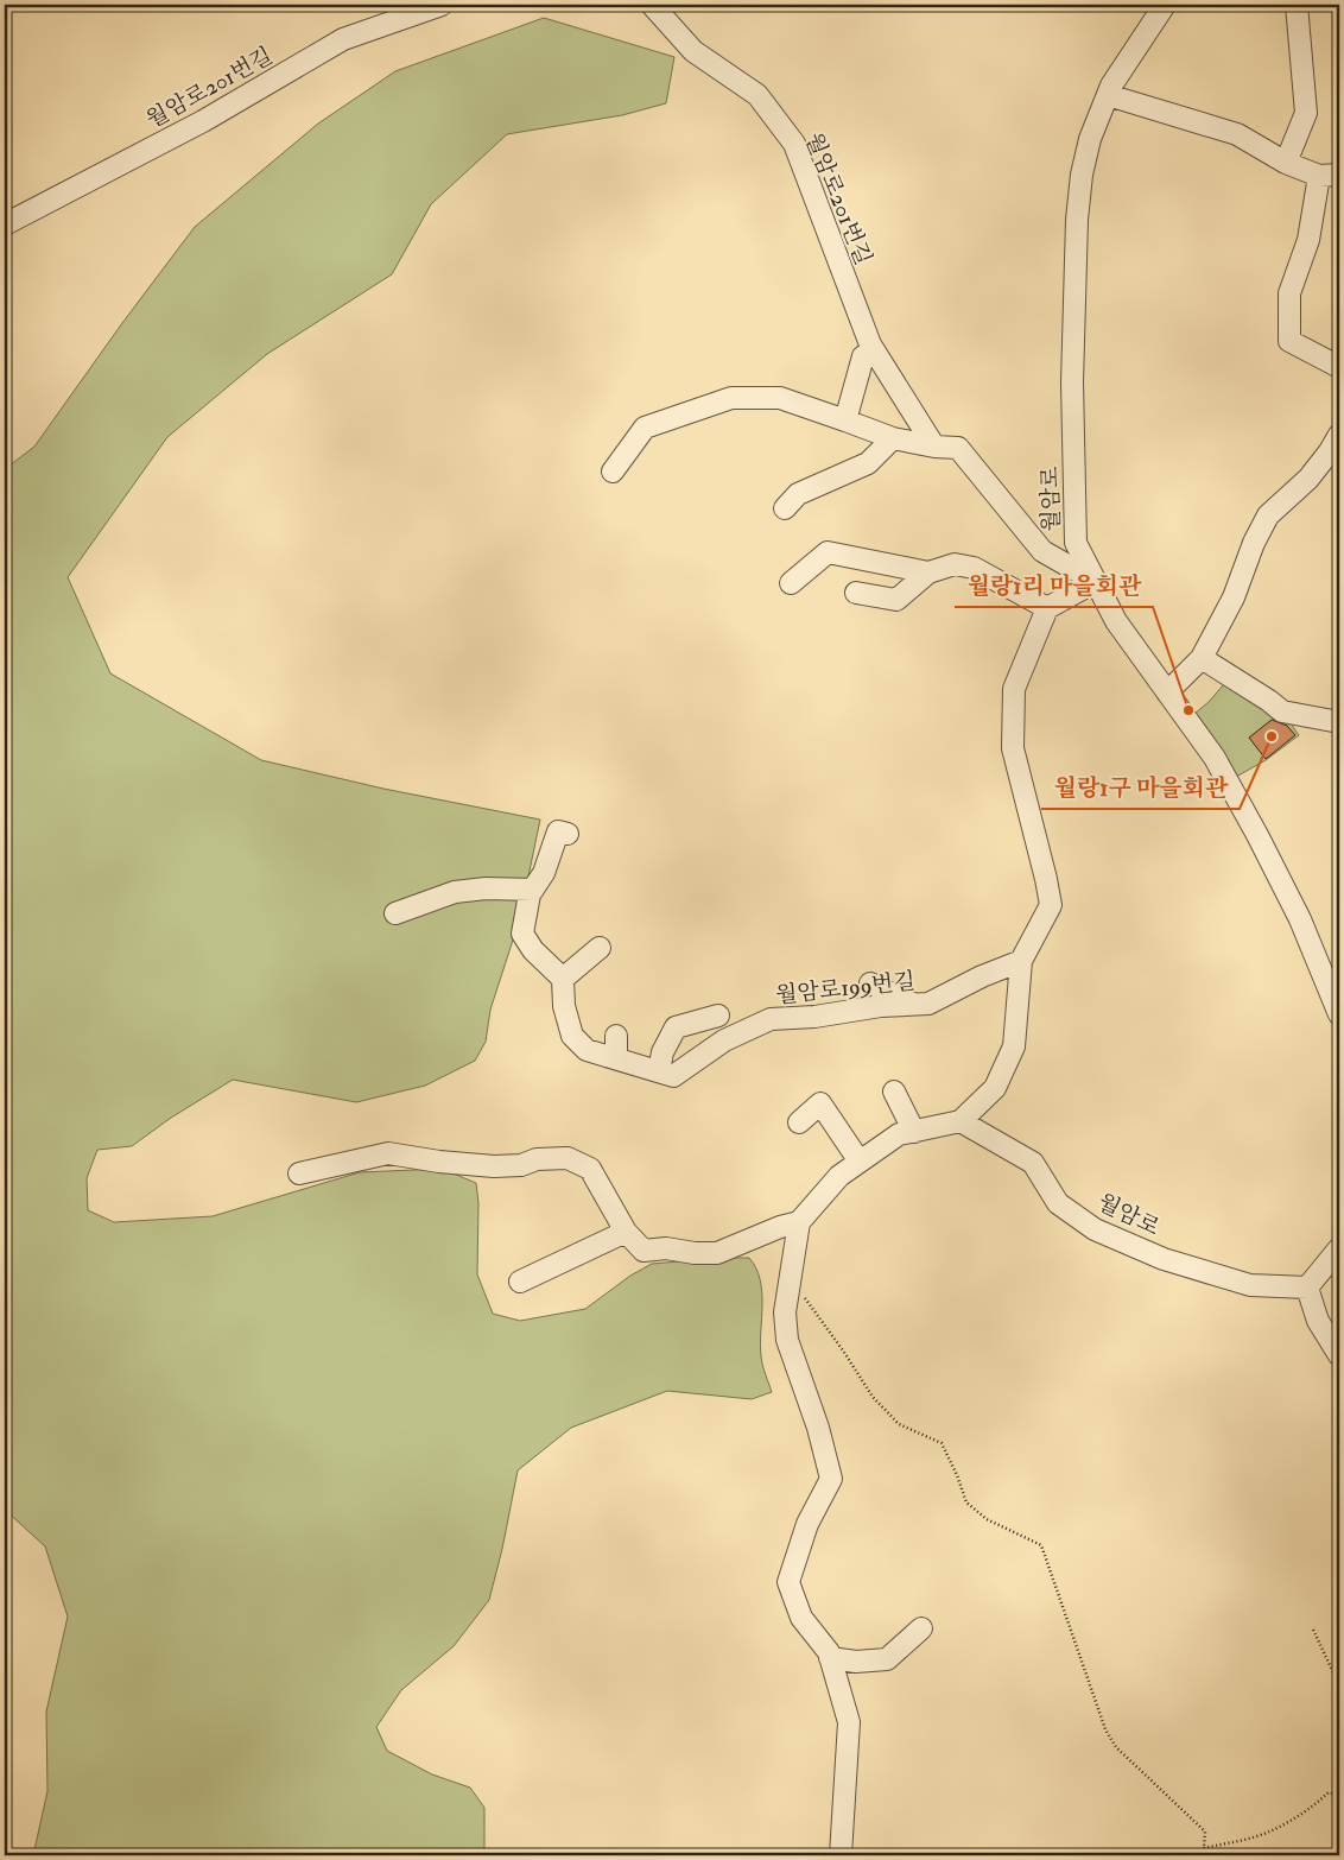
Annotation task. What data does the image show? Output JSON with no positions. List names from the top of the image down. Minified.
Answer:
{"streets":{"street":["월암로201번길","월암로","월암로199번길"]},"places":["월랑1리 마을회관","월랑1구 마을회관"]}
